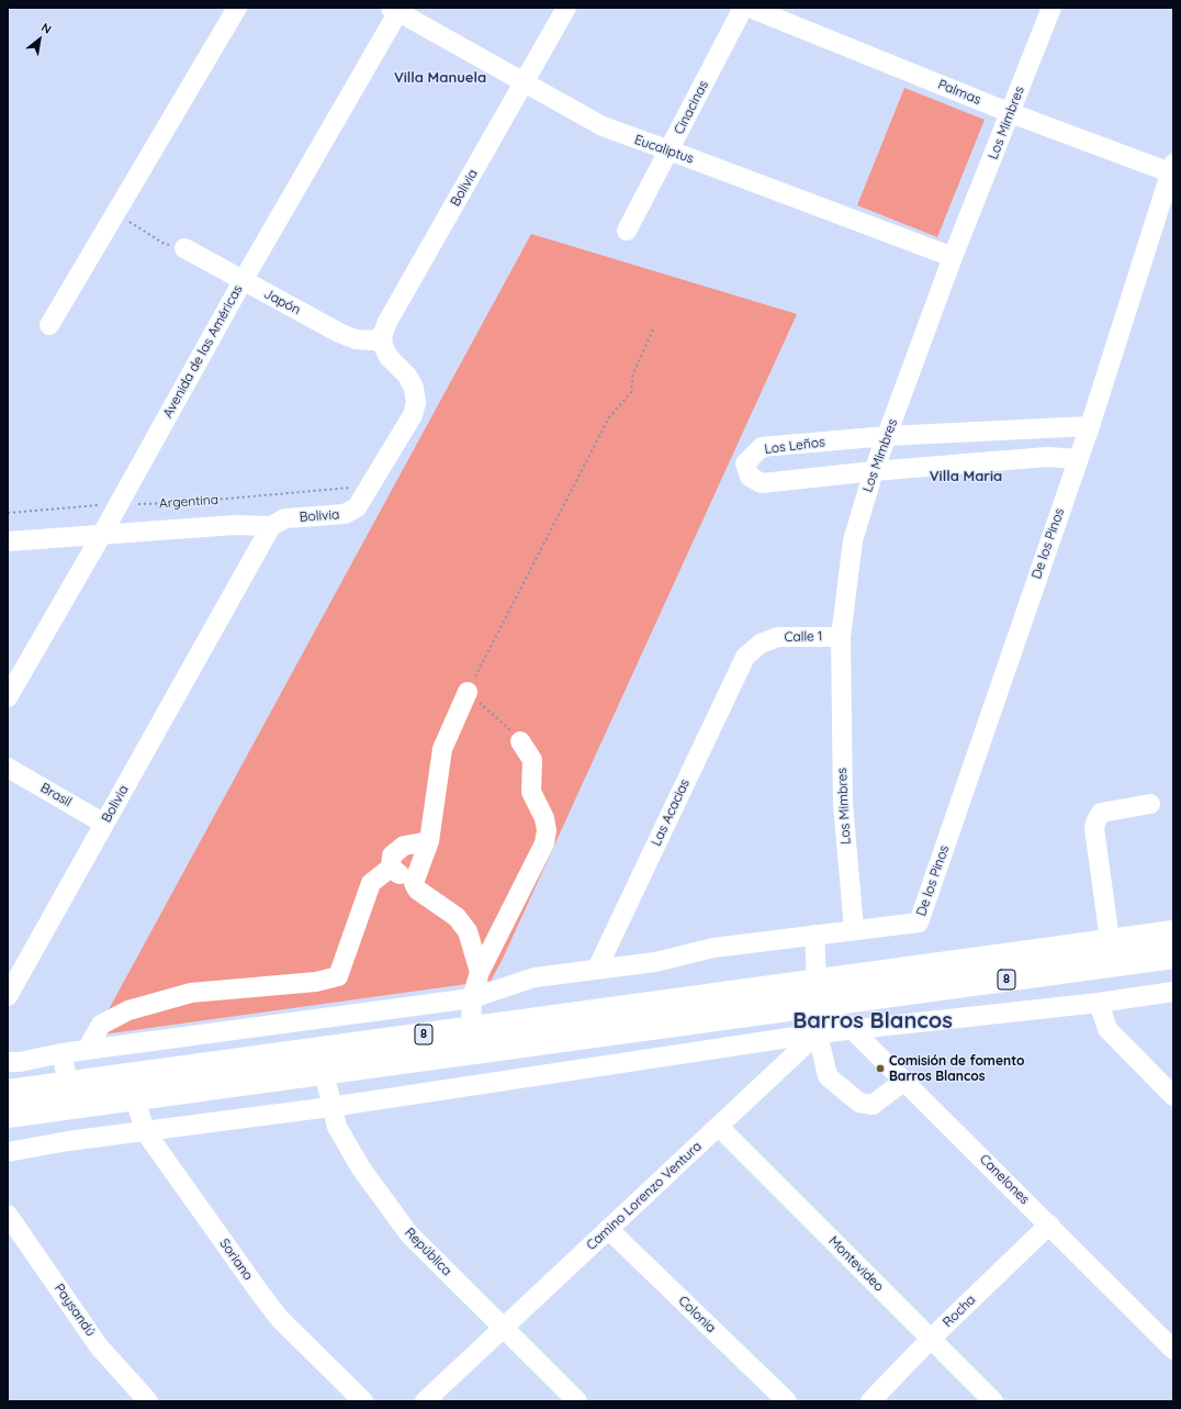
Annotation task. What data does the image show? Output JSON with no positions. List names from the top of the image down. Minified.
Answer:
{"streets":{"highway":["8"],"street":["Palmas","Cinacinas","Los Mimbres","Eucaliptus","Bolivia","Japón","Avenida de las Américas","Los Leños","Argentina","De los Pinos","Calle 1","Brasil","Las Acacias","Canelones","Camino Lorenzo Ventura","República","Soriano","Montevideo","Paysandú","Rocha","Colonia"]},"crossings":[["Palmas","Los Mimbres"],["Palmas","De los Pinos"],["Cinacinas","Eucaliptus"],["Los Mimbres","Eucaliptus"],["Los Mimbres","Los Leños"],["Los Mimbres","De los Pinos"],["Los Mimbres","Calle 1"],["Eucaliptus","Bolivia"],["Eucaliptus","Avenida de las Américas"],["Bolivia","Japón"],["Bolivia","Argentina"],["Bolivia","Brasil"],["Japón","Avenida de las Américas"],["Avenida de las Américas","Argentina"],["Los Leños","De los Pinos"],["Calle 1","Las Acacias"],["8","Canelones"],["8","Camino Lorenzo Ventura"],["8","República"],["8","Soriano"],["Canelones","Camino Lorenzo Ventura"],["Canelones","Rocha"],["Camino Lorenzo Ventura","República"],["Camino Lorenzo Ventura","Montevideo"],["Camino Lorenzo Ventura","Colonia"],["Montevideo","Rocha"]],"districts":["Villa Manuela","Villa Maria","Barros Blancos"],"places":["Comisión de fomento Barros Blancos"],"north":"top right"}
